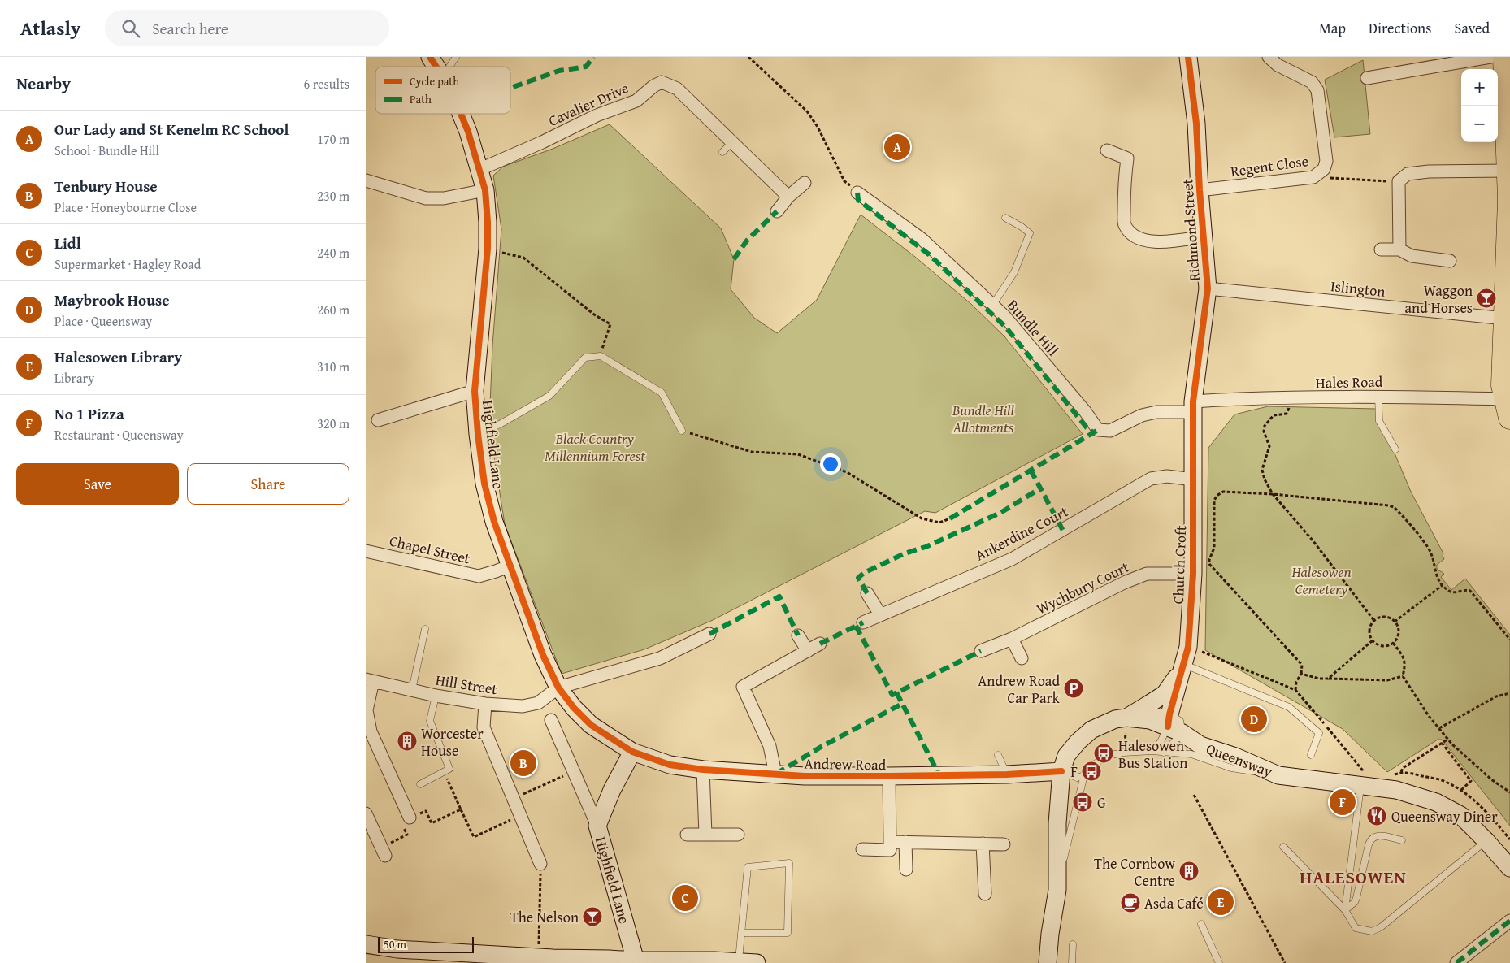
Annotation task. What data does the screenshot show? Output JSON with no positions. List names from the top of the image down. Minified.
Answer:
{"streets":{"street":["Cavalier Drive","Regent Close","Richmond Street","Islington","Bundle Hill","Hales Road","Highfield Lane","Ankerdine Court","Chapel Street","Church Croft","Wychbury Court","Hill Street","Queensway","Andrew Road"]},"crossings":[["Cavalier Drive","Highfield Lane"],["Regent Close","Richmond Street"],["Richmond Street","Islington"],["Richmond Street","Bundle Hill"],["Richmond Street","Hales Road"],["Richmond Street","Church Croft"],["Bundle Hill","Hales Road"],["Bundle Hill","Church Croft"],["Hales Road","Church Croft"],["Highfield Lane","Chapel Street"],["Highfield Lane","Hill Street"],["Highfield Lane","Andrew Road"],["Ankerdine Court","Church Croft"],["Church Croft","Wychbury Court"],["Church Croft","Queensway"],["Queensway","Andrew Road"]],"districts":["HALESOWEN"],"parks":["Bundle Hill Allotments","Black Country Millennium Forest","Halesowen Cemetery"],"places":{"bar":["Waggon and Horses","The Nelson"],"parking":["Andrew Road Car Park"],"building":["Worcester House","The Cornbow Centre"],"bus stop":["Halesowen Bus Station","F","G"],"restaurant":["Queensway Diner"],"cafe":["Asda Café"]},"legend":["Cycle path","Path"],"scale_bar":"50 m","page":{"header":"Atlasly","search":"Search here","nav":["Map","Directions","Saved"],"heading":["Nearby","6 results"],"map_buttons":["+","−"],"list":[{"mark":"A","name":"Our Lady and St Kenelm RC School","note":"School · Bundle Hill","value":"170 m"},{"mark":"B","name":"Tenbury House","note":"Place · Honeybourne Close","value":"230 m"},{"mark":"C","name":"Lidl","note":"Supermarket · Hagley Road","value":"240 m"},{"mark":"D","name":"Maybrook House","note":"Place · Queensway","value":"260 m"},{"mark":"E","name":"Halesowen Library","note":"Library","value":"310 m"},{"mark":"F","name":"No 1 Pizza","note":"Restaurant · Queensway","value":"320 m"}],"pins":["A","D","B","F","C","E"],"buttons":["Save","Share"],"scale":"50 m"}}
